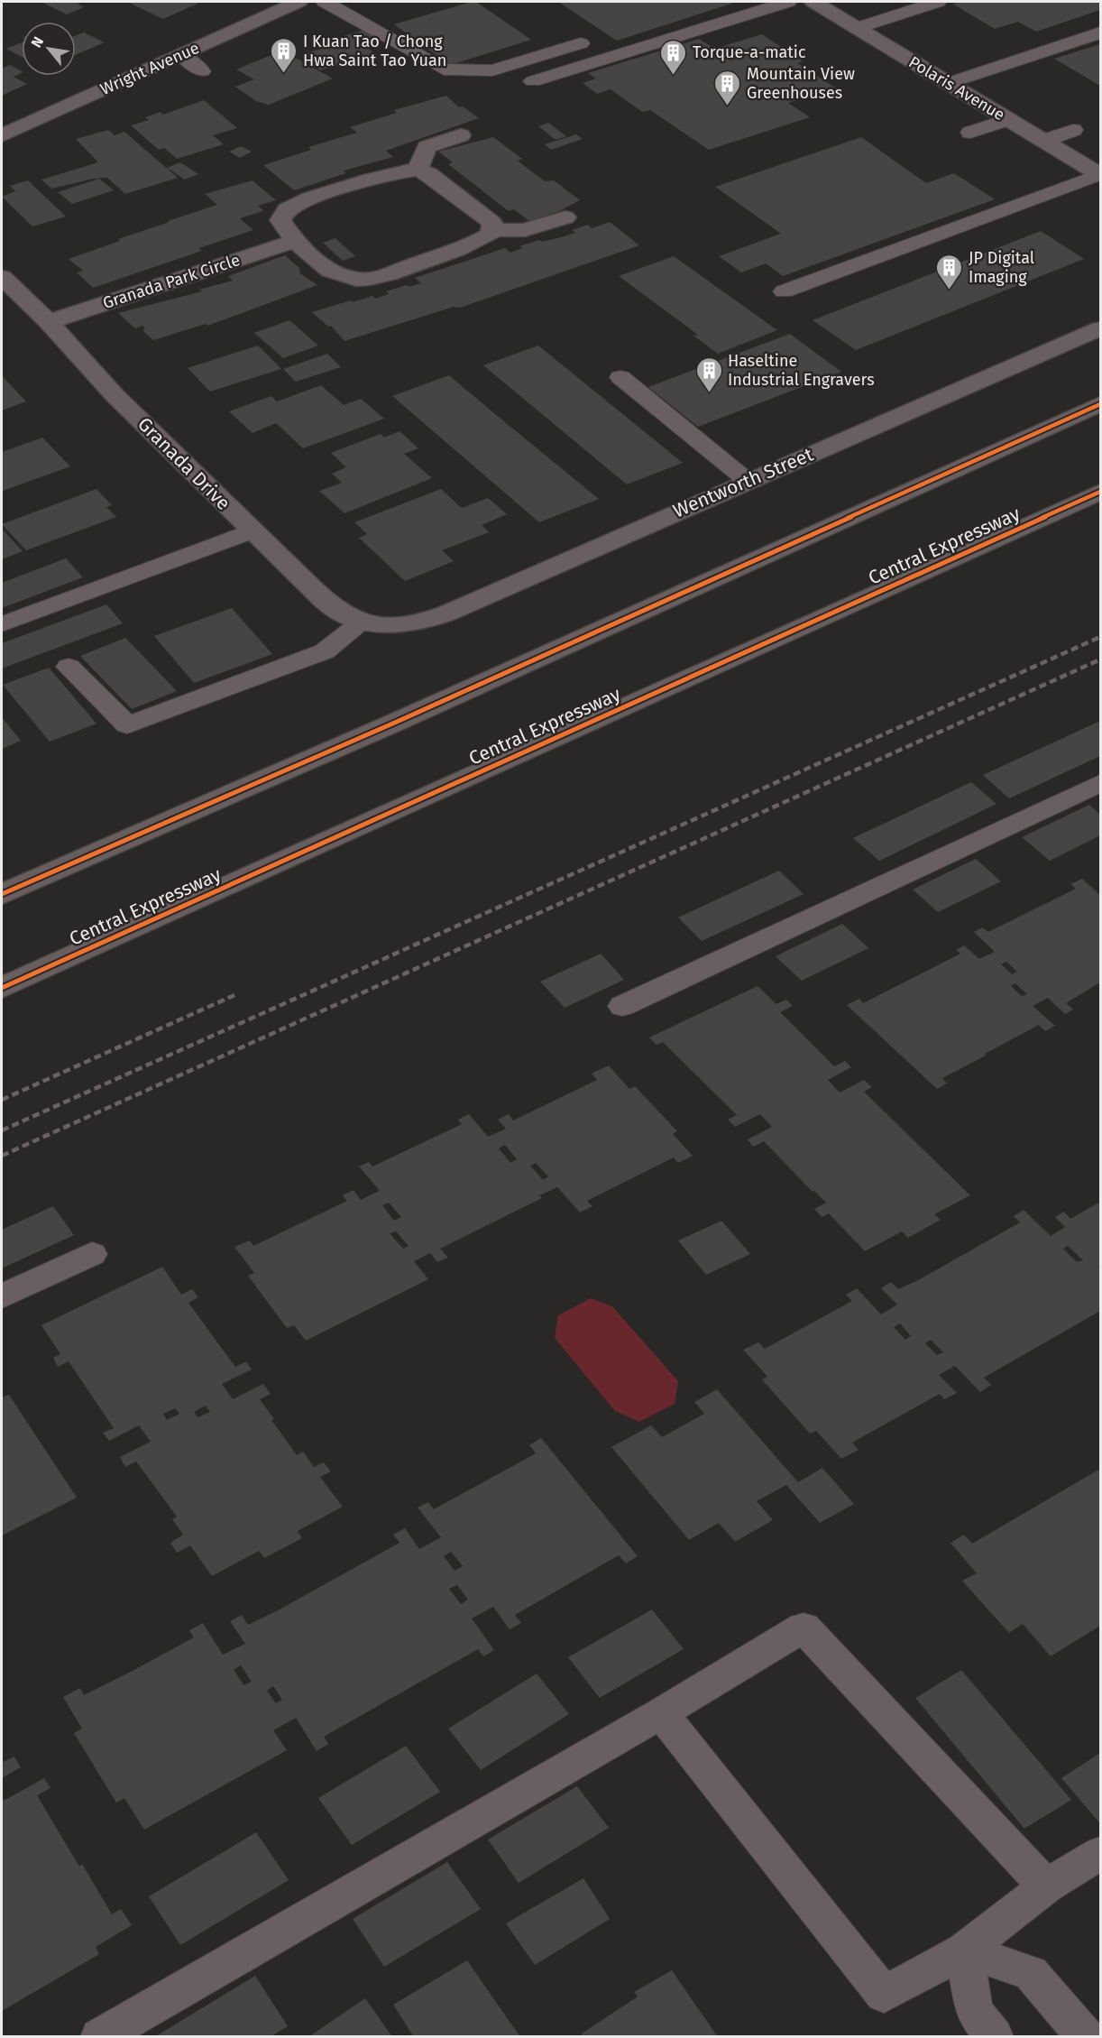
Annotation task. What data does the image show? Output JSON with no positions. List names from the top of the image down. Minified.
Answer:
{"streets":{"highway":["Central Expressway"],"street":["Wright Avenue","Polaris Avenue","Granada Park Circle","Granada Drive","Wentworth Street"]},"crossings":[["Granada Park Circle","Granada Drive"],["Granada Drive","Wentworth Street"]],"places":{"building":["I Kuan Tao / Chong Hwa Saint Tao Yuan","Torque-a-matic","Mountain View Greenhouses","JP Digital Imaging","Haseltine Industrial Engravers"]},"north":"top left"}
